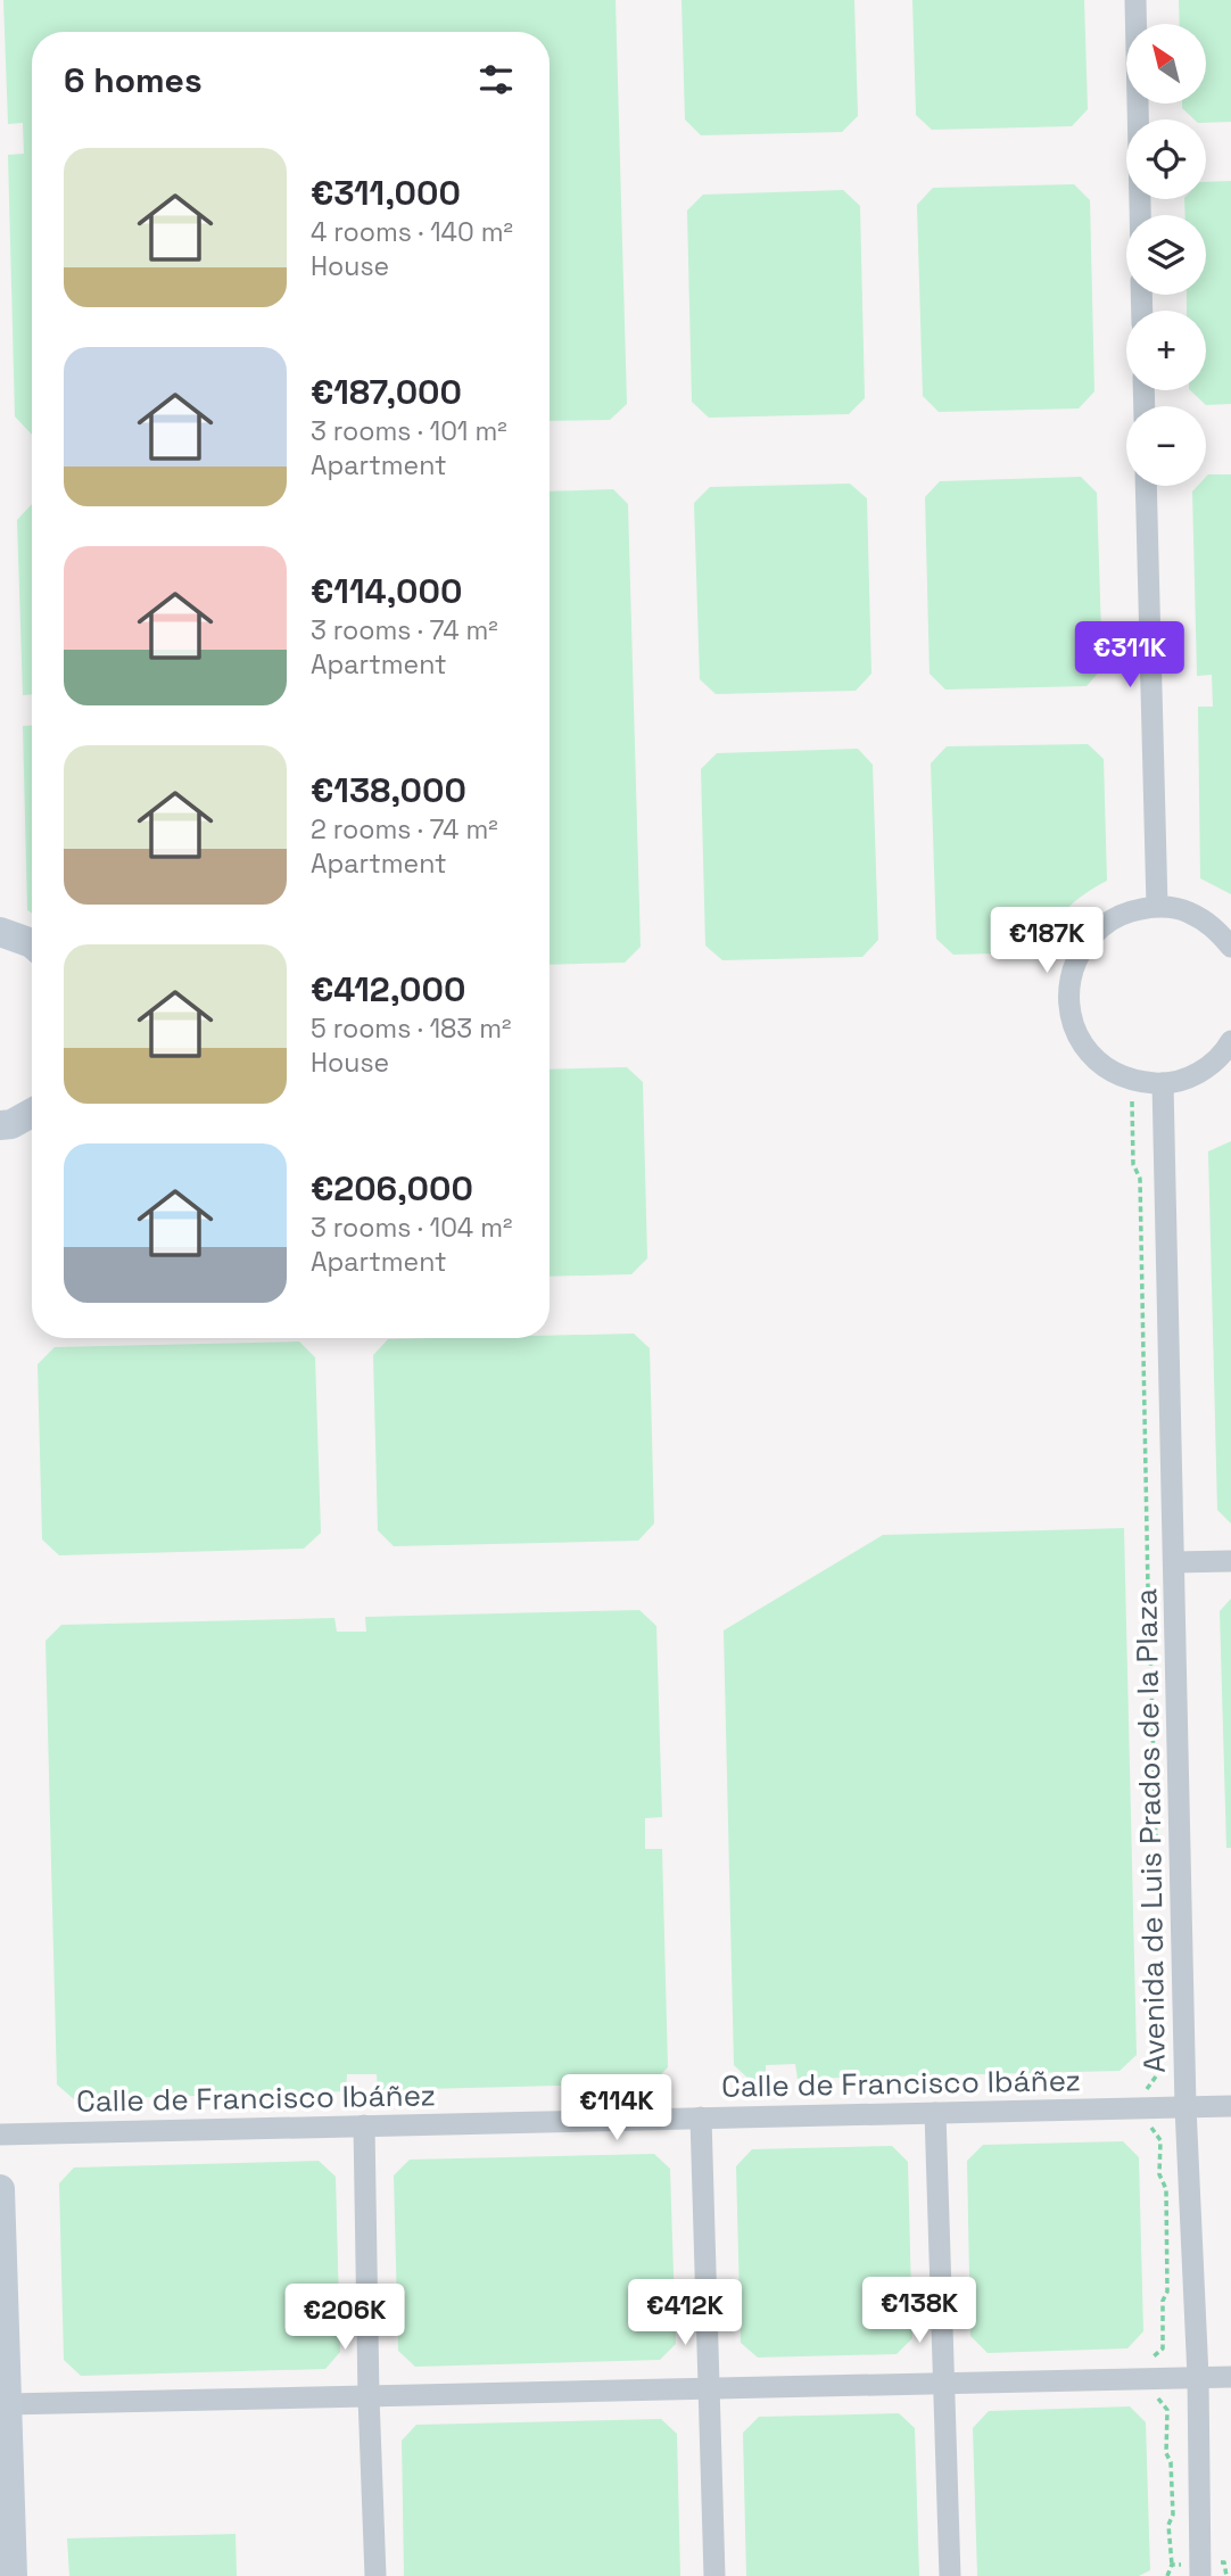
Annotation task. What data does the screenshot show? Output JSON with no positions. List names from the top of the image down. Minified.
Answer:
{"streets":{"street":["Avenida de Luis Prados de la Plaza","Calle de Francisco Ibáñez"]},"crossings":[["Avenida de Luis Prados de la Plaza","Calle de Francisco Ibáñez"]],"north":"top left","page":{"map_buttons":["+","−"],"heading":"6 homes","list":[{"name":"€311,000","note":"4 rooms · 140 m² · House"},{"name":"€187,000","note":"3 rooms · 101 m² · Apartment"},{"name":"€114,000","note":"3 rooms · 74 m² · Apartment"},{"name":"€138,000","note":"2 rooms · 74 m² · Apartment"},{"name":"€412,000","note":"5 rooms · 183 m² · House"},{"name":"€206,000","note":"3 rooms · 104 m² · Apartment"}],"price":["€311K","€187K","€114K","€138K","€412K","€206K"]}}
